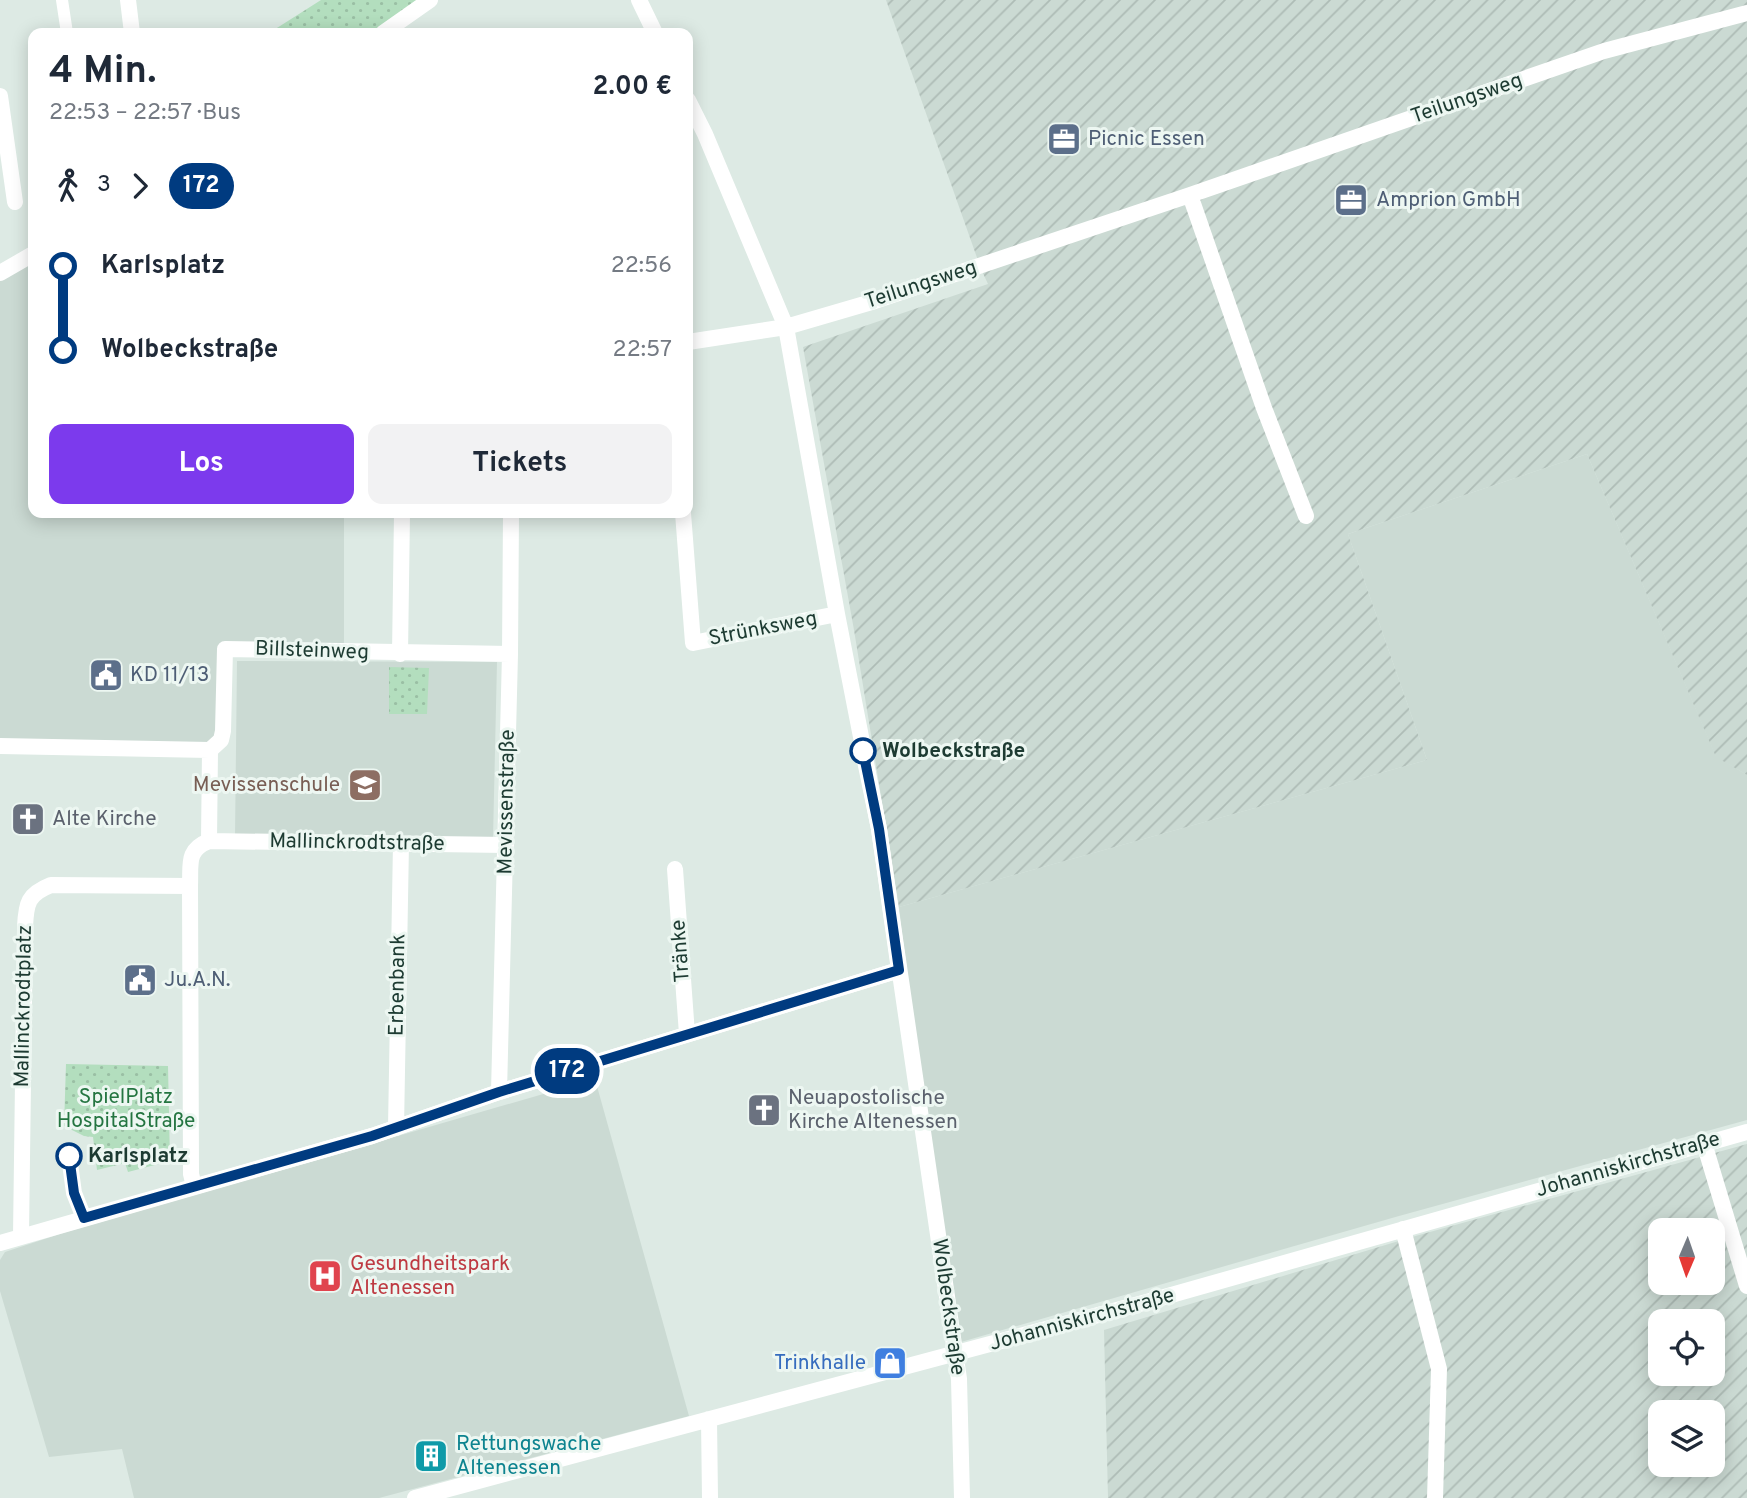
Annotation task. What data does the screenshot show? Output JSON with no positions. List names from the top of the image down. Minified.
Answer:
{"streets":{"street":["Teilungsweg","Strünksweg","Billsteinweg","Mevissenstraße","Mallinckrodtstraße","Tränke","Erbenbank","Mallinckrodtplatz","Johanniskirchstraße","Wolbeckstraße"]},"crossings":[["Teilungsweg","Wolbeckstraße"],["Strünksweg","Wolbeckstraße"],["Billsteinweg","Mevissenstraße"],["Mevissenstraße","Mallinckrodtstraße"],["Mallinckrodtstraße","Erbenbank"],["Johanniskirchstraße","Wolbeckstraße"]],"parks":["SpielPlatz HospitalStraße"],"places":{"office":["Picnic Essen","Amprion GmbH"],"public building":["KD 11/13","Ju.A.N."],"other":["Wolbeckstraße","Karlsplatz"],"school or university":["Mevissenschule"],"church":["Alte Kirche","Neuapostolische Kirche Altenessen"],"hospital":["Gesundheitspark Altenessen"],"shop":["Trinkhalle"],"building":["Rettungswache Altenessen"]},"lines":["bus line 172"],"north":"bottom","page":{"on_map":"172","heading":["4 Min.","22:53 – 22:57 · Bus","2.00 €"],"legs":["3","172"],"list":[{"name":"Karlsplatz","value":"22:56"},{"name":"Wolbeckstraße","value":"22:57"}],"buttons":["Los","Tickets"]}}
